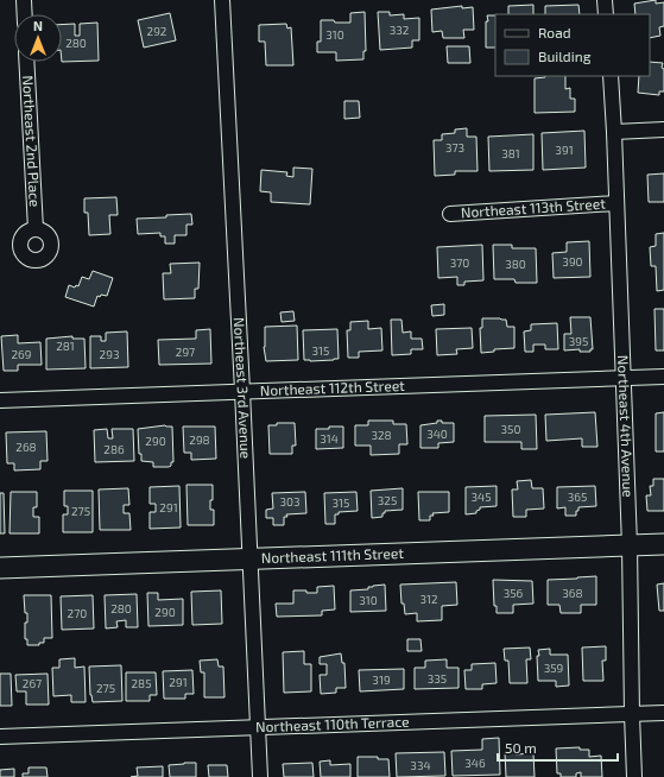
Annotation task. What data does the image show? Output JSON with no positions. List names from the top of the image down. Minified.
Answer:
{"streets":{"street":["Northeast 2nd Place","Northeast 113th Street","Northeast 3rd Avenue","Northeast 112th Street","Northeast 4th Avenue","Northeast 111th Street","Northeast 110th Terrace"]},"crossings":[["Northeast 113th Street","Northeast 4th Avenue"],["Northeast 3rd Avenue","Northeast 112th Street"],["Northeast 3rd Avenue","Northeast 111th Street"],["Northeast 3rd Avenue","Northeast 110th Terrace"],["Northeast 112th Street","Northeast 4th Avenue"],["Northeast 4th Avenue","Northeast 111th Street"],["Northeast 4th Avenue","Northeast 110th Terrace"]],"house_numbers":["332","292","310","280","373","391","381","390","370","380","395","281","315","297","269","293","350","340","328","314","298","290","268","286","345","365","325","303","315","291","275","356","368","312","310","280","290","270","359","335","319","291","267","285","275","346","334"],"legend":["Road","Building"],"scale_bar":"50 m","north":"top"}
